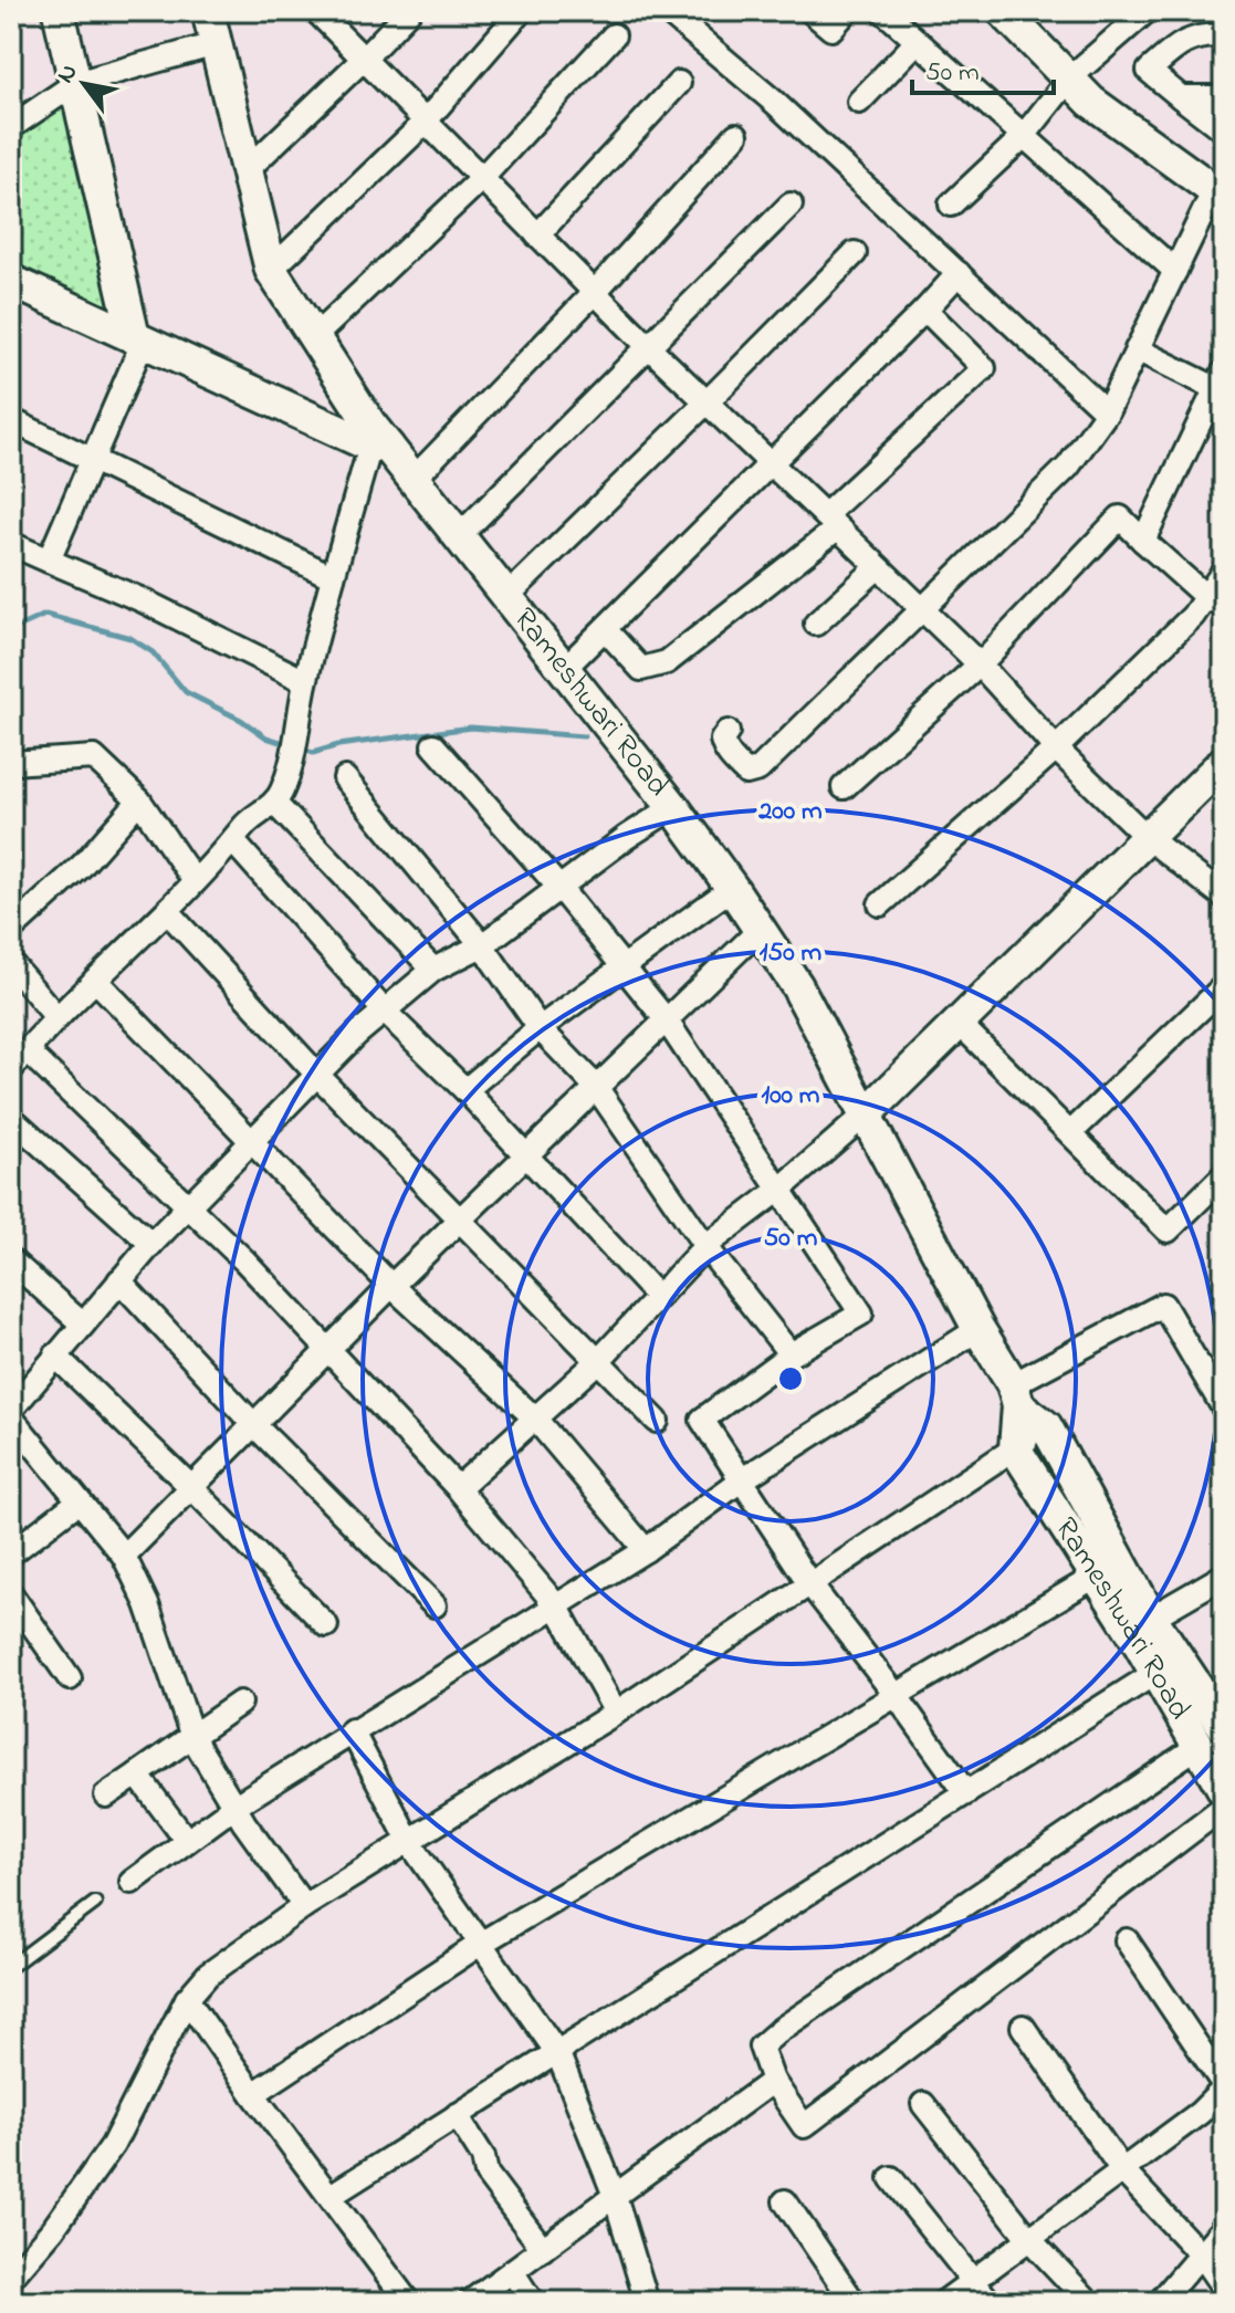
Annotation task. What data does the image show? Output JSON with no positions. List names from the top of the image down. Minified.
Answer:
{"streets":{"main road":["Rameshwari Road"]},"scale_bar":"50 m","north":"top left","rings":["200 m","150 m","100 m","50 m"]}
